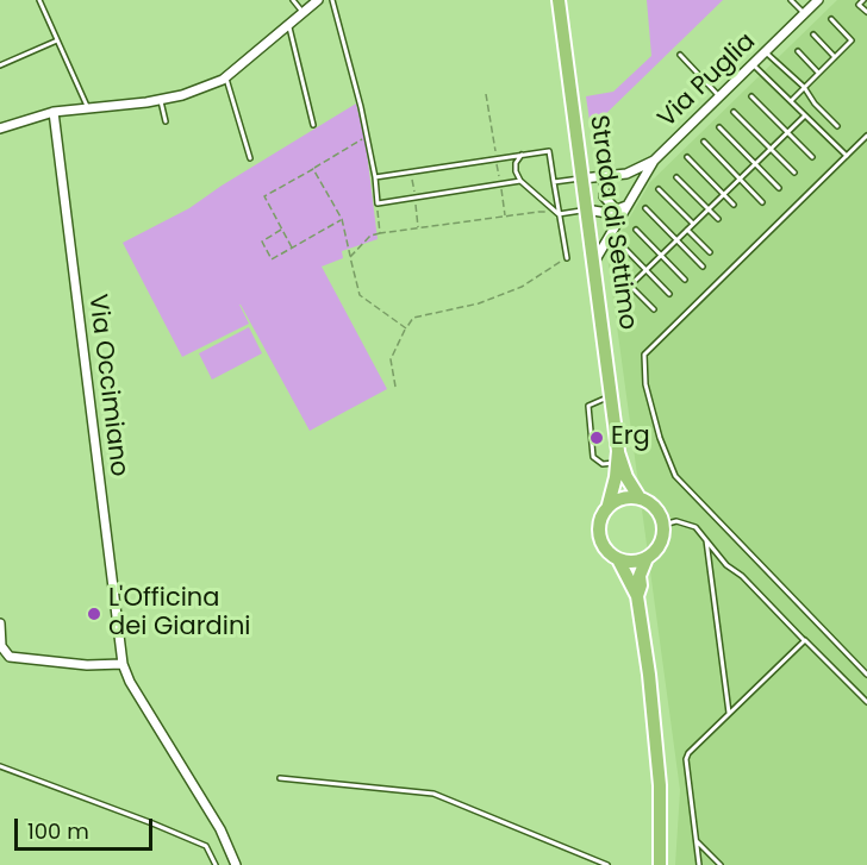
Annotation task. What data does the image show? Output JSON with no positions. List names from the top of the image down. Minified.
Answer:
{"streets":{"main road":["Strada di Settimo"],"street":["Via Puglia","Via Occimiano"]},"crossings":[["Via Puglia","Strada di Settimo"]],"places":["Erg","L'Officina dei Giardini"],"scale_bar":"100 m"}
